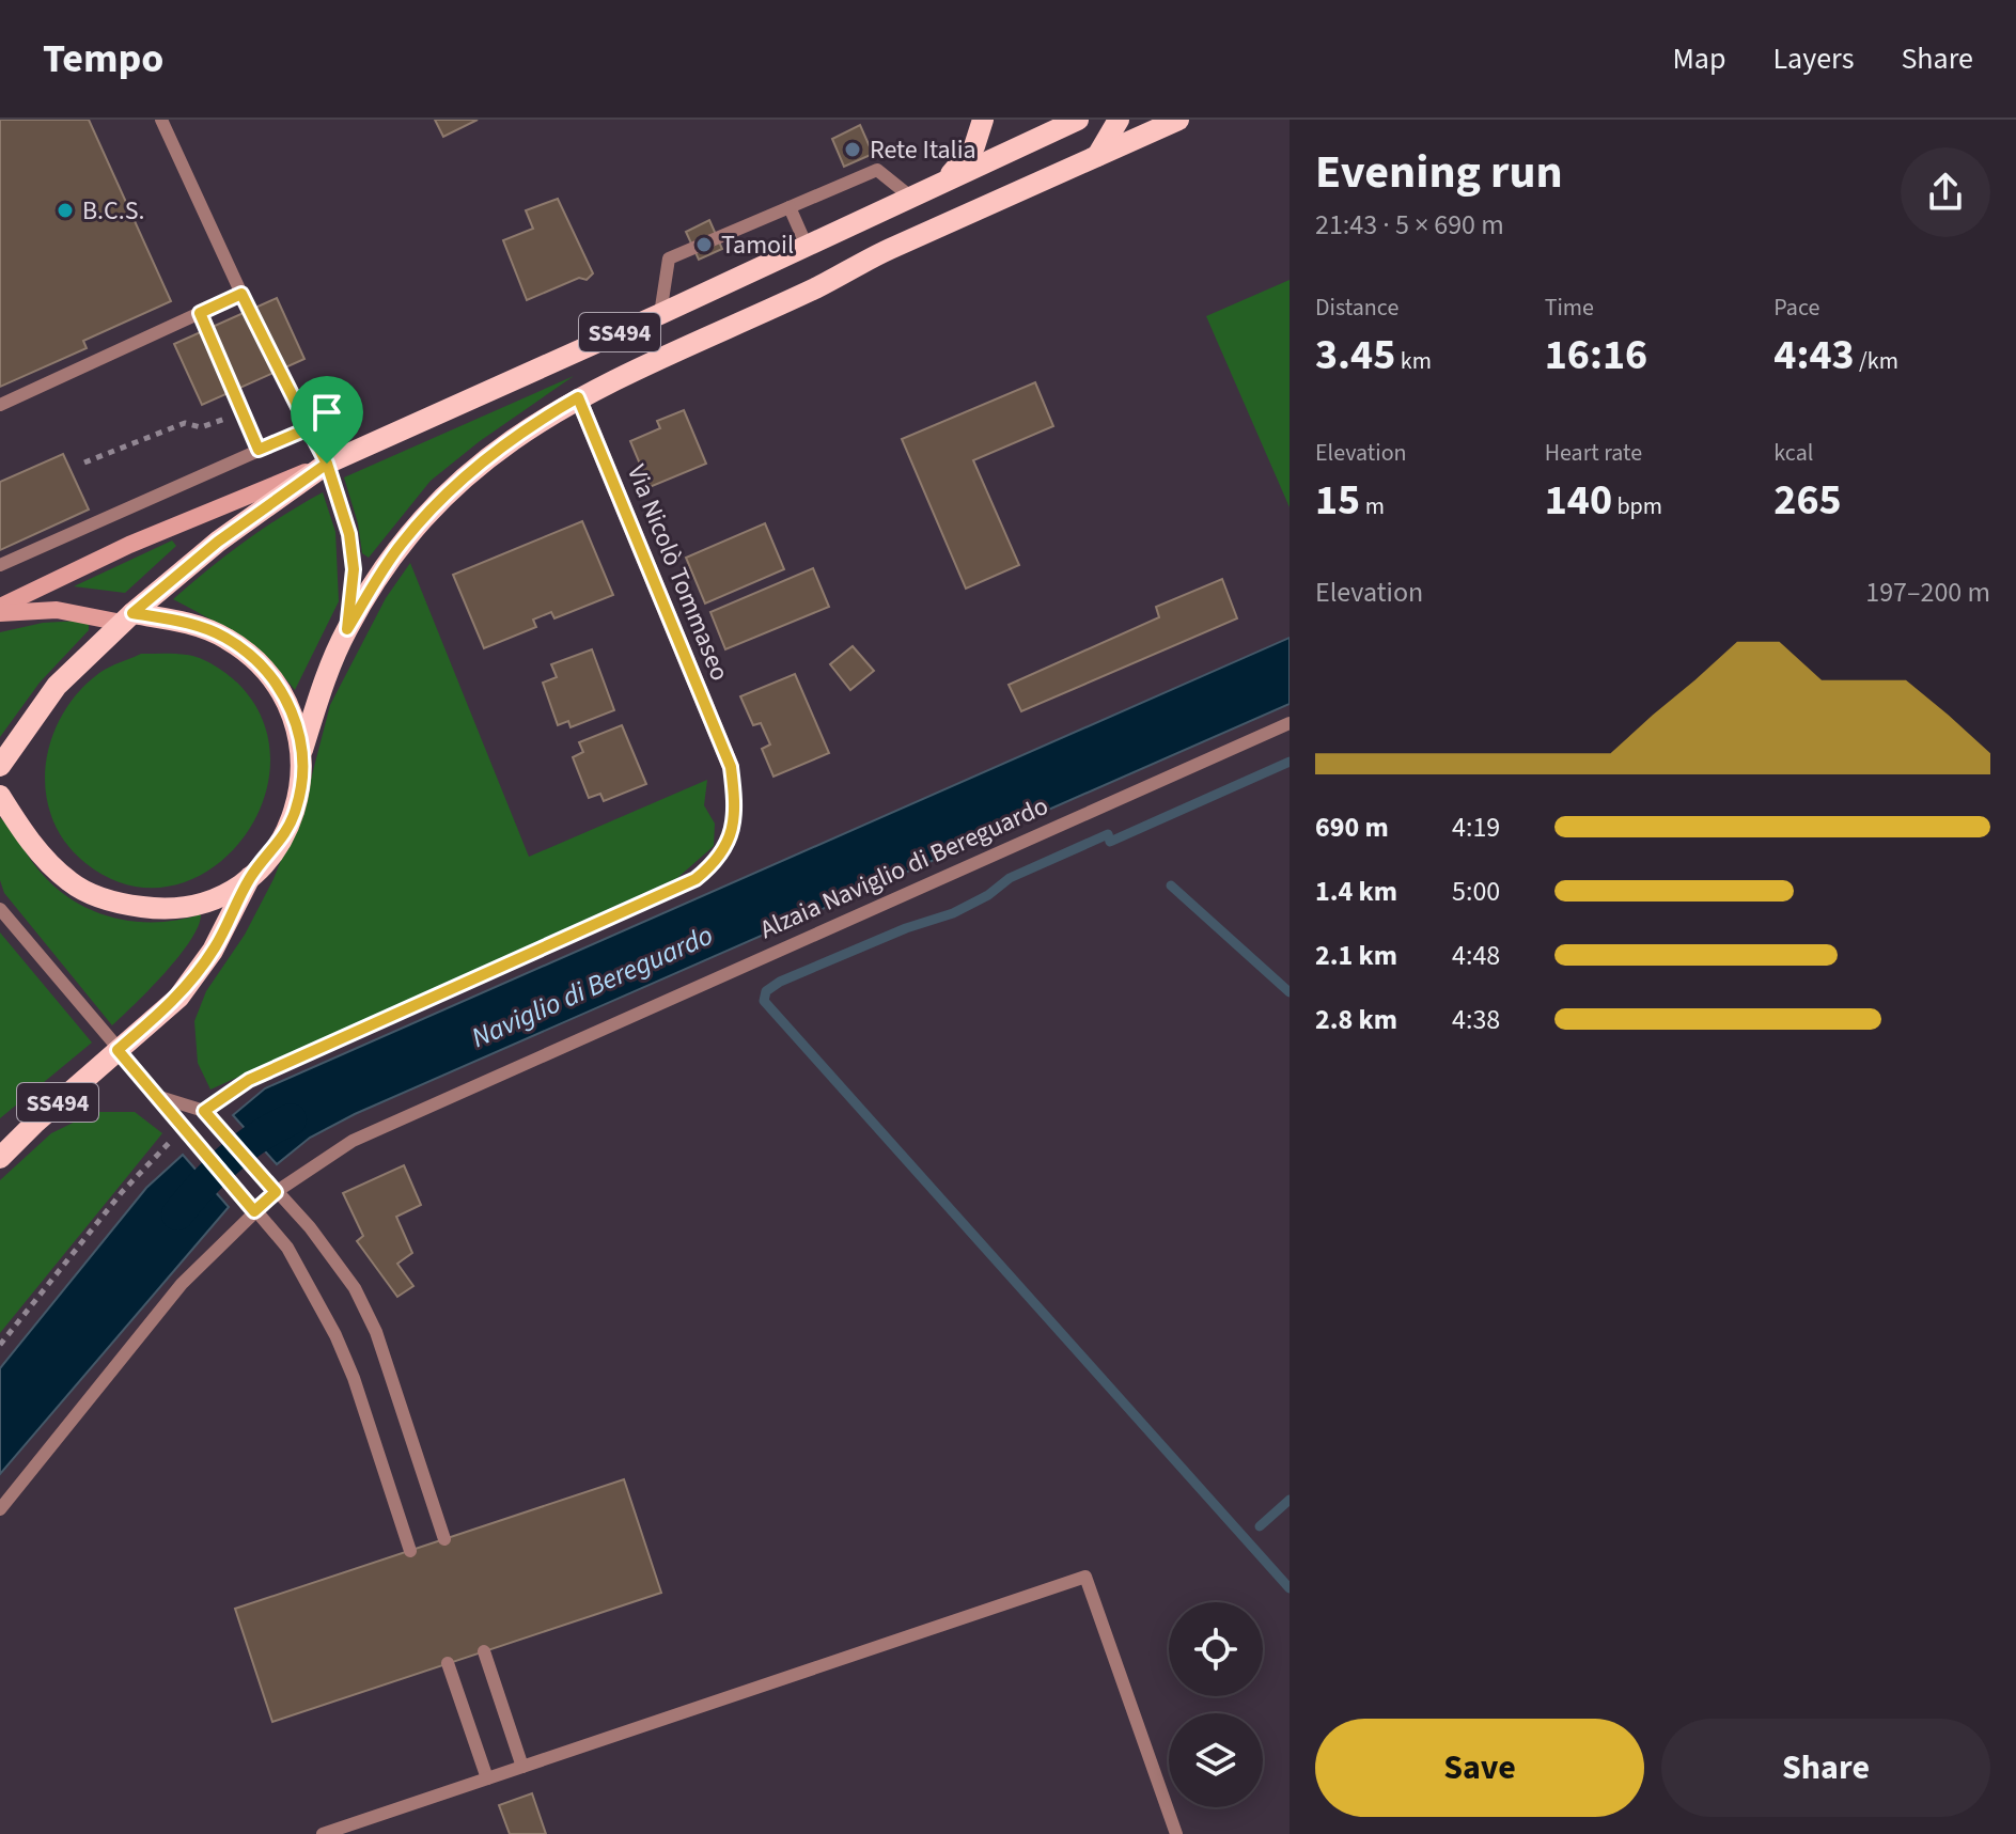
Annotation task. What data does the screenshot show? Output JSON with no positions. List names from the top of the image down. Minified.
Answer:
{"streets":{"main road":["SS494"],"street":["Via Nicolò Tommaseo"],"lane":["Alzaia Naviglio di Bereguardo"]},"crossings":[["SS494","Via Nicolò Tommaseo"]],"water":["Naviglio di Bereguardo"],"places":["Rete Italia","B.C.S.","Tamoil"],"page":{"header":"Tempo","nav":["Map","Layers","Share"],"heading":["Evening run","21:43 · 5 × 690 m"],"stats":[["Distance","3.45 km"],["Time","16:16"],["Pace","4:43 /km"],["Elevation","15 m"],["Heart rate","140 bpm"],["kcal","265"]],"chart":["Elevation","197–200 m"],"list":[{"name":"690 m","note":"4:19"},{"name":"1.4 km","note":"5:00"},{"name":"2.1 km","note":"4:48"},{"name":"2.8 km","note":"4:38"}],"buttons":["Save","Share"]}}
